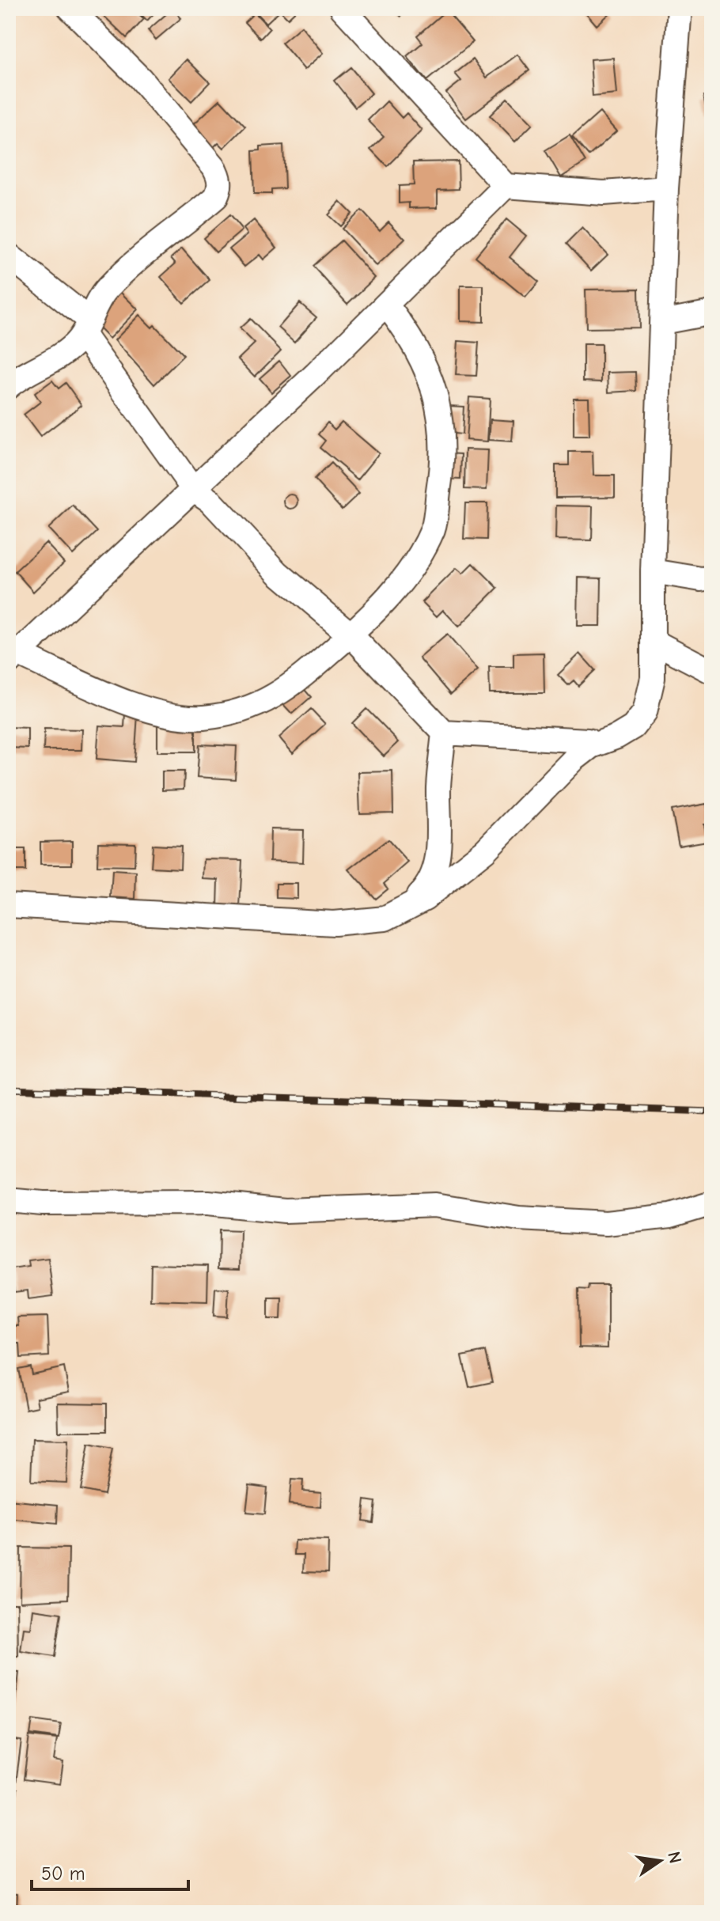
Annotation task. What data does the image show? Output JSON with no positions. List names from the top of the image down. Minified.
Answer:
{"scale_bar":"50 m","north":"right"}
